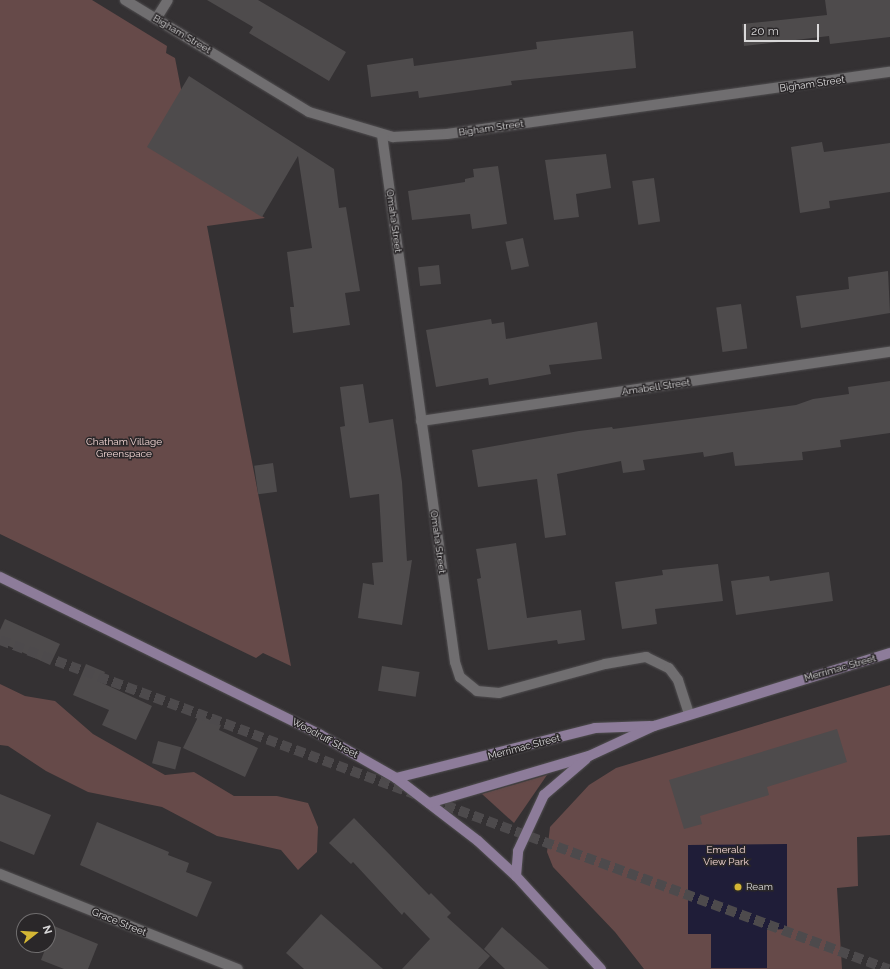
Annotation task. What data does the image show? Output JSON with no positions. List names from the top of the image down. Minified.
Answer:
{"streets":{"street":["Bigham Street","Omaha Street","Amabell Street","Merrimac Street","Woodruff Street","Grace Street"]},"crossings":[["Bigham Street","Omaha Street"],["Omaha Street","Amabell Street"],["Omaha Street","Merrimac Street"],["Merrimac Street","Woodruff Street"]],"parks":["Chatham Village Greenspace","Emerald View Park"],"places":["Ream"],"scale_bar":"20 m","north":"right"}
